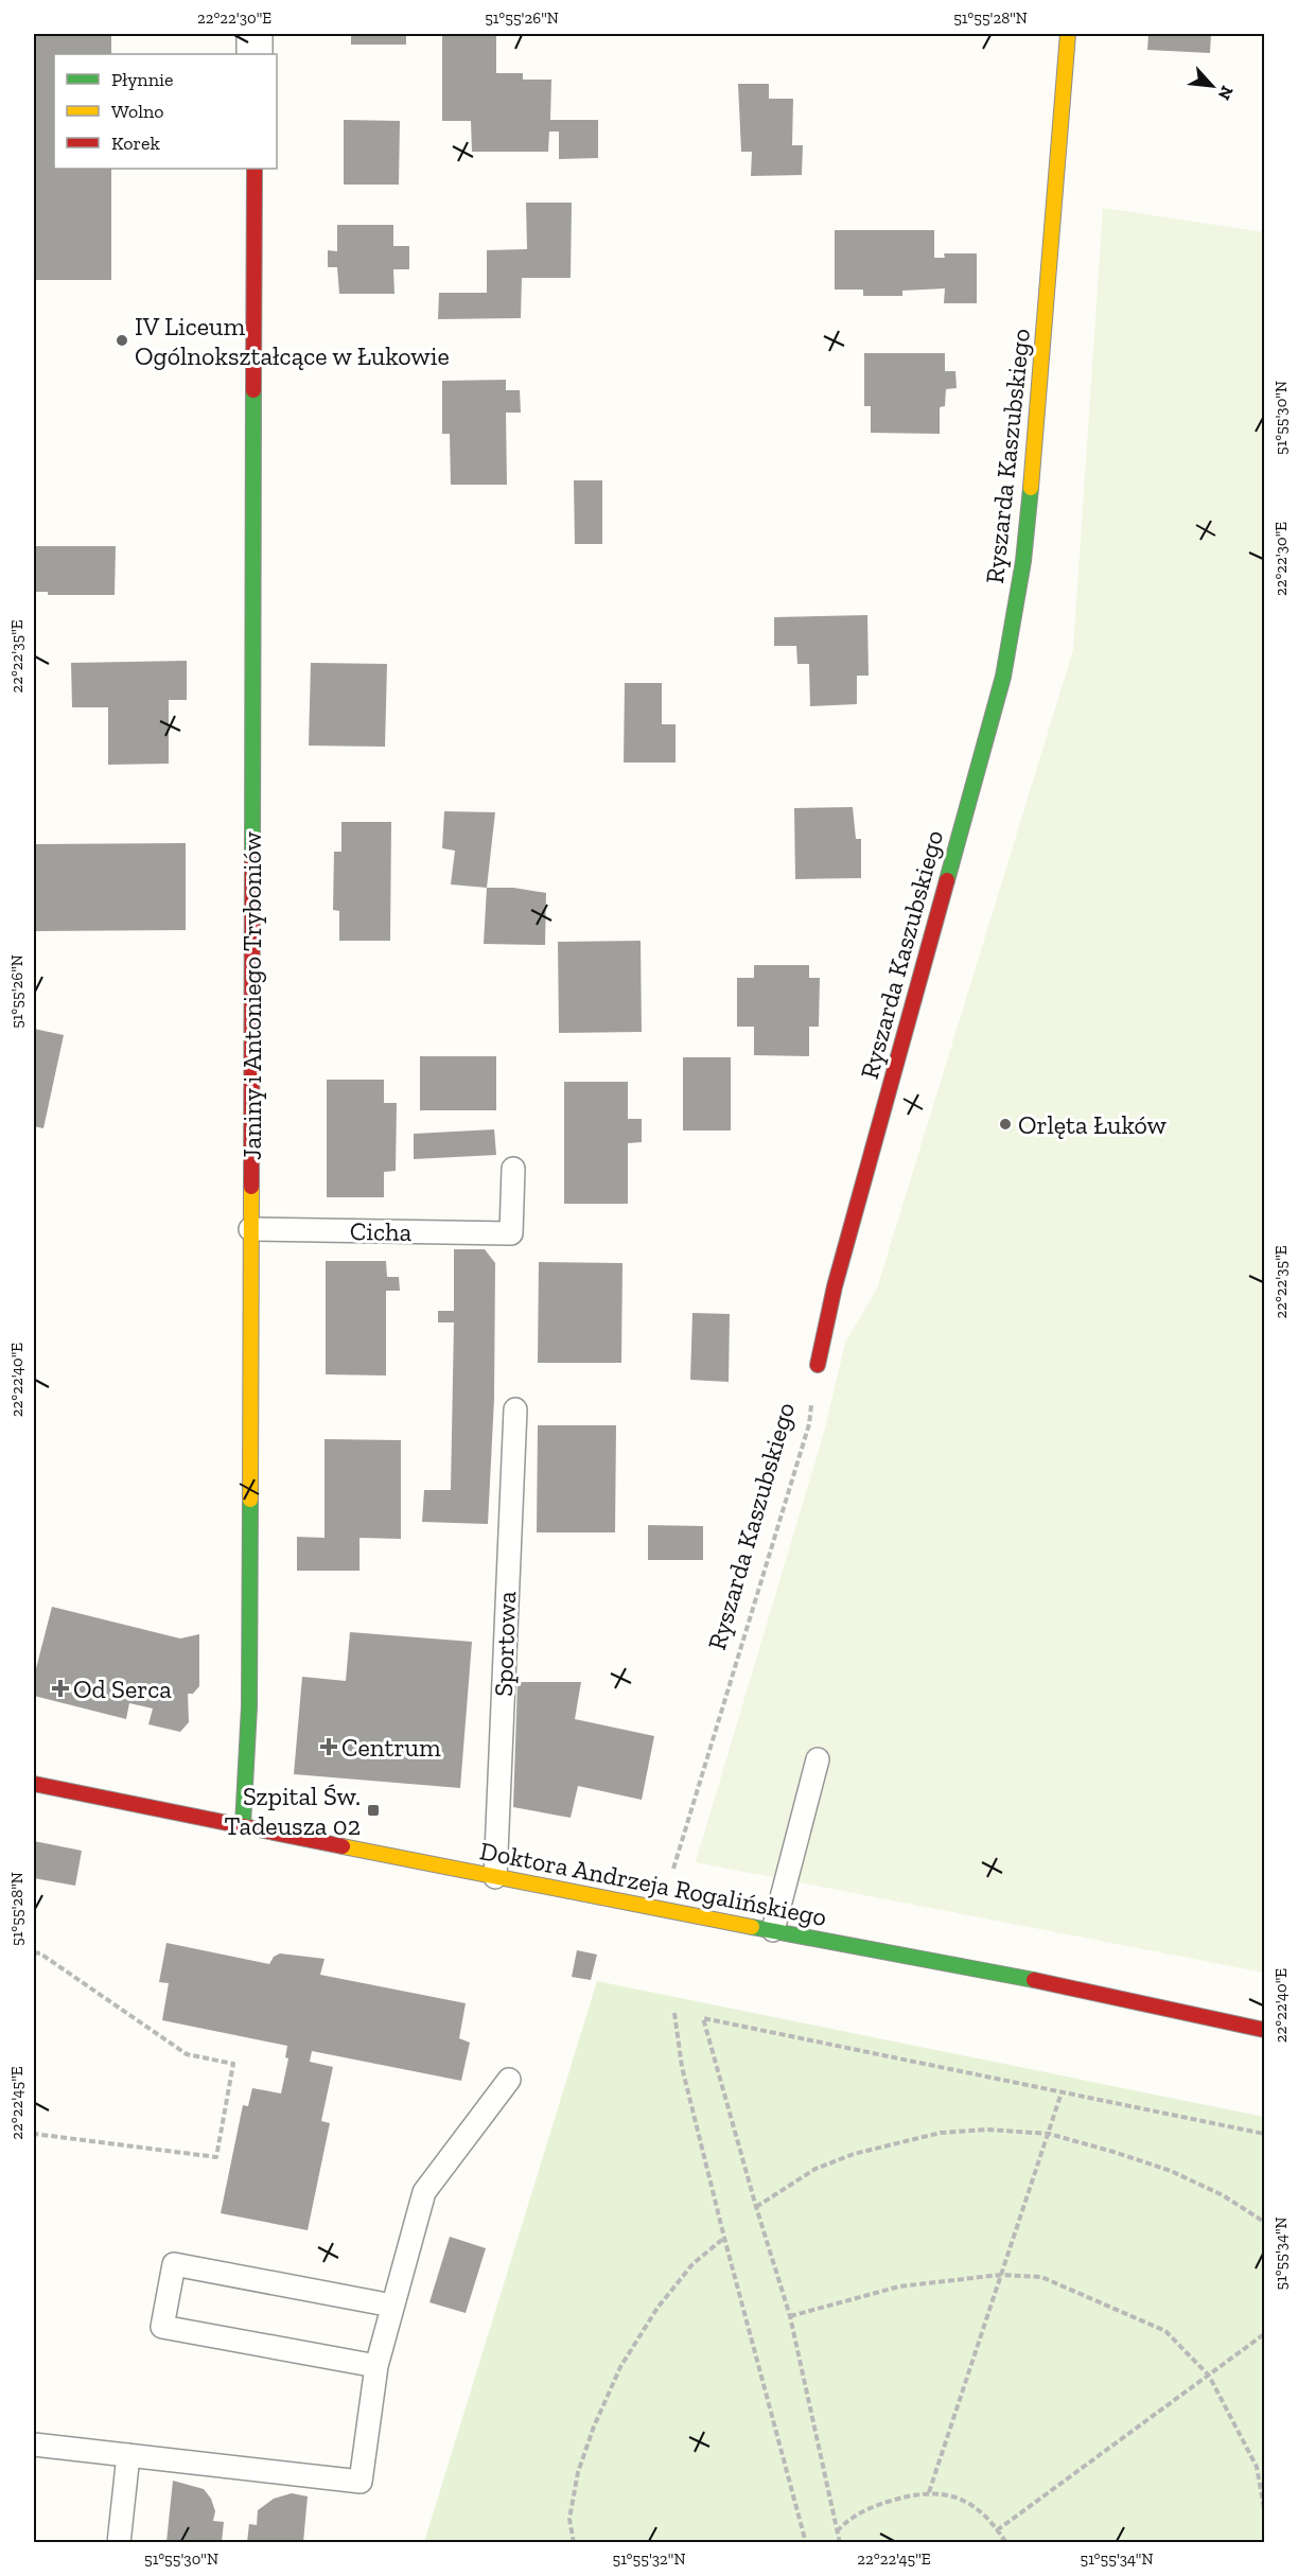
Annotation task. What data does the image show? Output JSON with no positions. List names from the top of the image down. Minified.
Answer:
{"streets":{"street":["Ryszarda Kaszubskiego","Janiny i Antoniego Tryboniów","Doktora Andrzeja Rogalińskiego"],"lane":["Cicha","Sportowa"]},"crossings":[["Janiny i Antoniego Tryboniów","Cicha"],["Janiny i Antoniego Tryboniów","Doktora Andrzeja Rogalińskiego"],["Sportowa","Doktora Andrzeja Rogalińskiego"]],"places":{"other":["IV Liceum Ogólnokształcące w Łukowie","Orlęta Łuków"],"health":["Od Serca","Centrum"],"transit":["Szpital Św. Tadeusza 02"]},"legend":["Płynnie","Wolno","Korek"],"north":"bottom right","coordinates":["22°22'30\"E","51°55'26\"N","51°55'28\"N","51°55'30\"N","22°22'35\"E","22°22'40\"E","22°22'45\"E","51°55'34\"N","51°55'32\"N"]}
